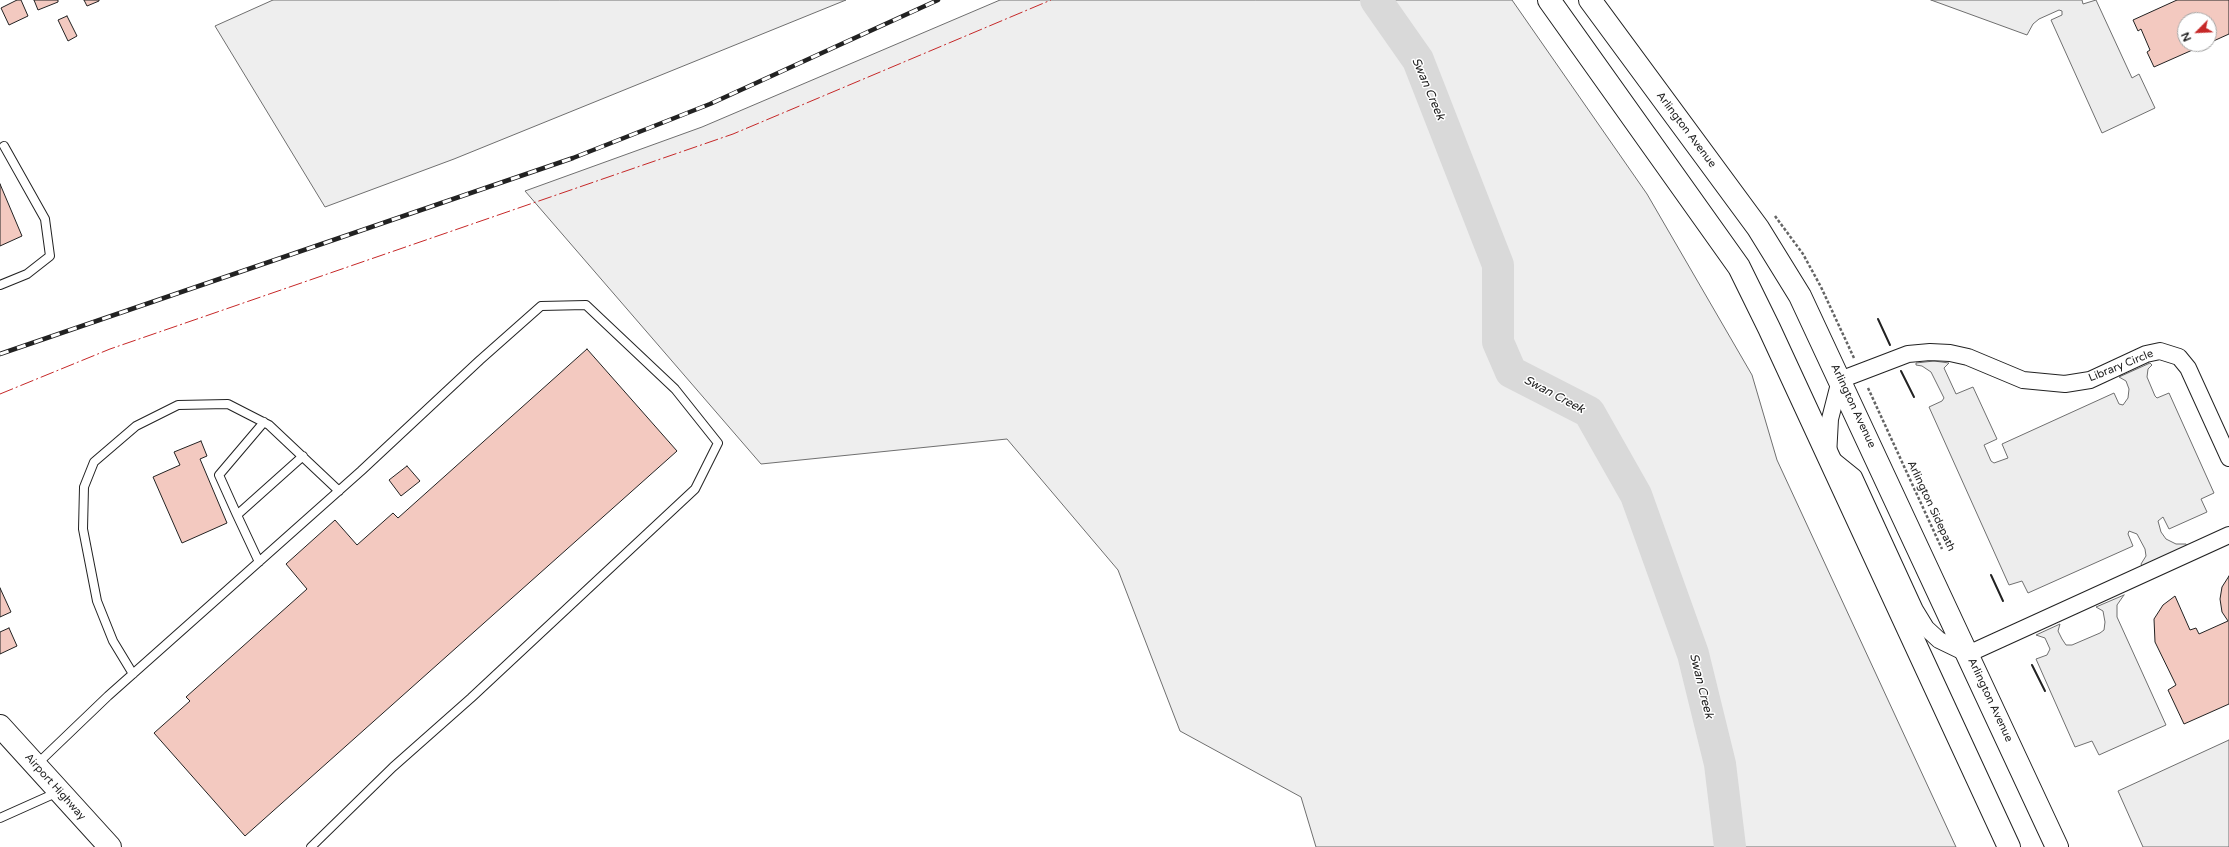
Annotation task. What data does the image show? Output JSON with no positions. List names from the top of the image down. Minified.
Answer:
{"streets":{"street":["Arlington Avenue","Library Circle","Airport Highway"],"path":["Arlington Sidepath"]},"crossings":[["Arlington Avenue","Library Circle"]],"water":["Swan Creek"],"north":"bottom left"}
